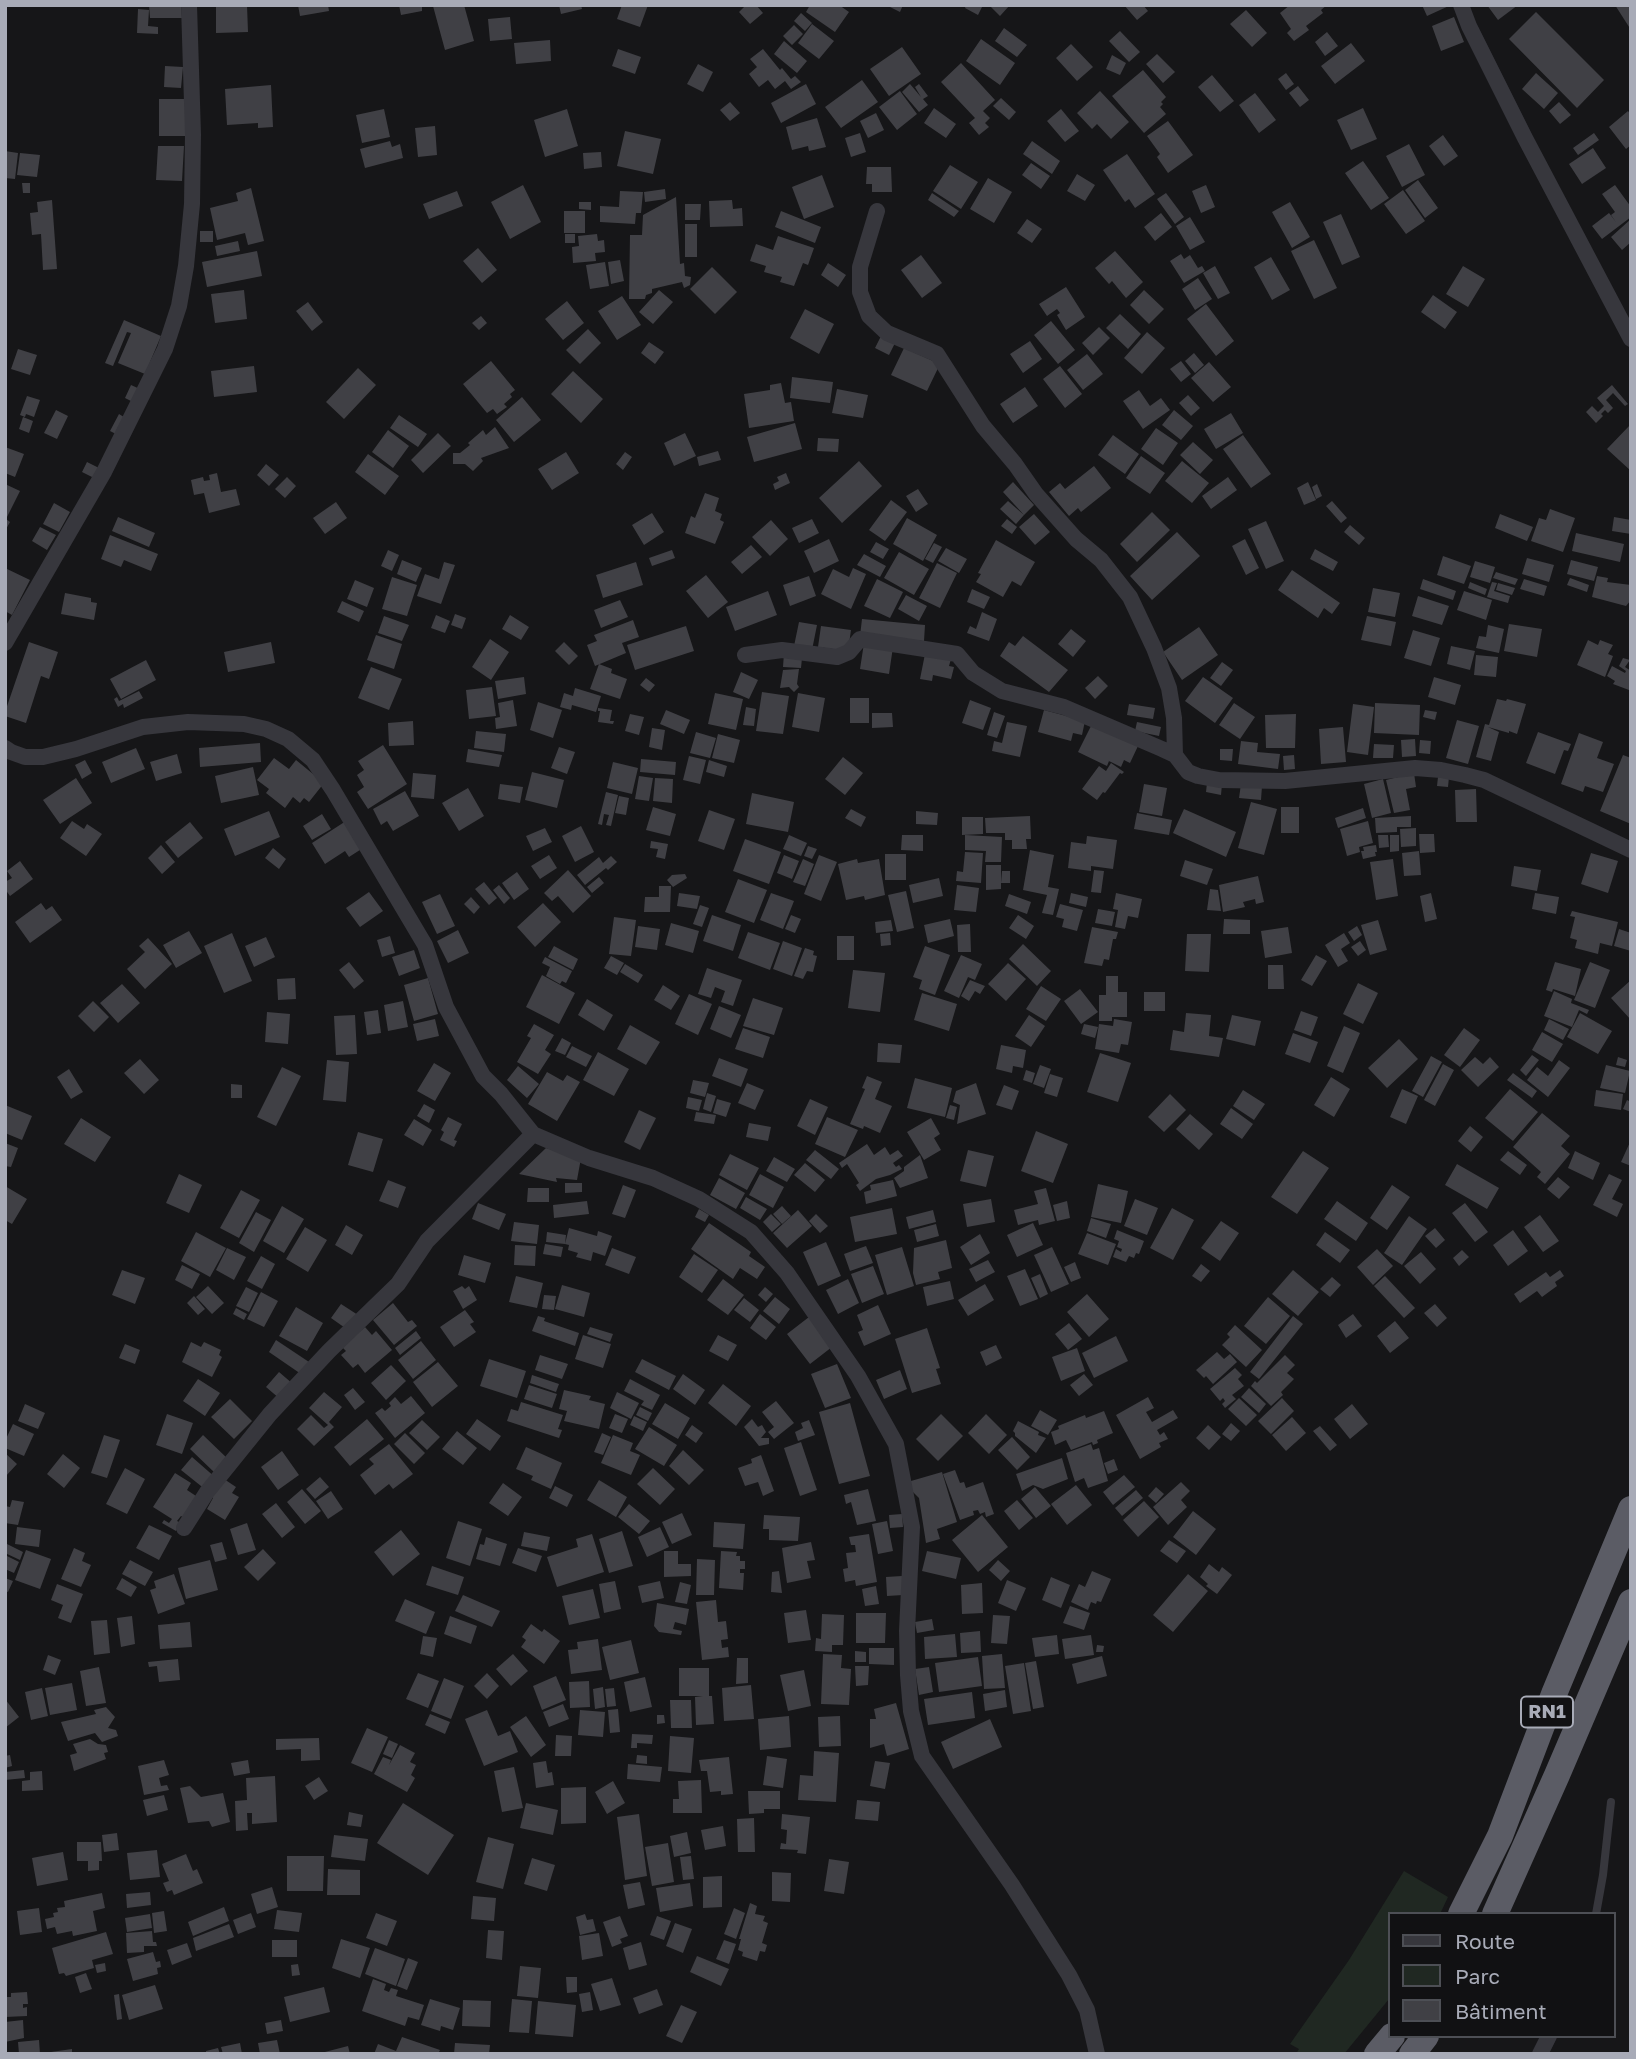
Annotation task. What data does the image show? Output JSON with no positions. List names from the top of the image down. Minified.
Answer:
{"streets":{"highway":["RN1"]},"legend":["Route","Parc","Bâtiment"]}
